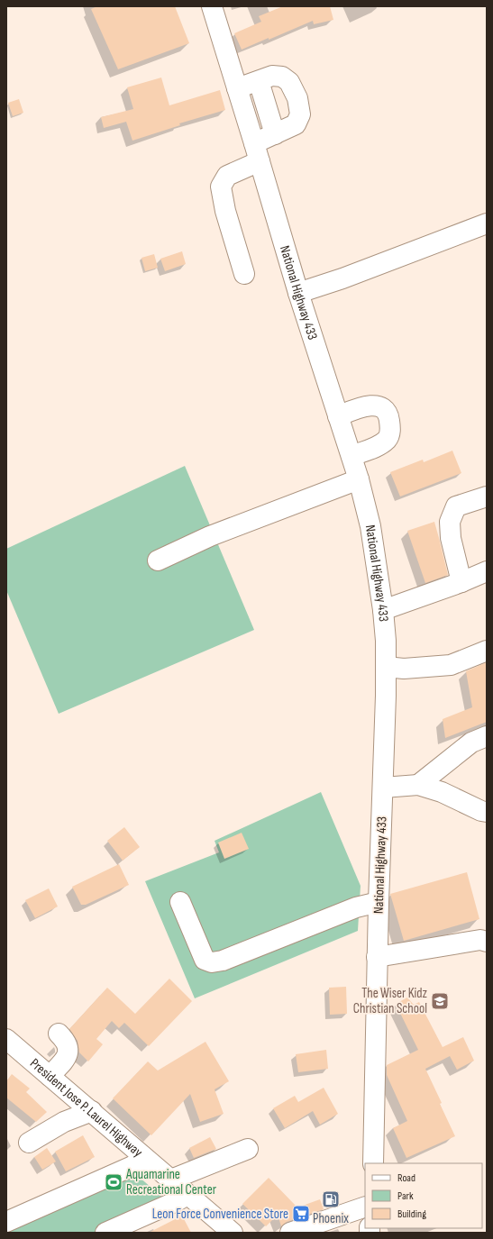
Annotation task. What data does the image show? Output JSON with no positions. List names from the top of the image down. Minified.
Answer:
{"streets":{"main road":["National Highway 433","President Jose P. Laurel Highway"]},"places":{"school or university":["The Wiser Kidz Christian School"],"sports":["Aquamarine Recreational Center"],"fuel station":["Phoenix"],"supermarket":["Leon Force Convenience Store"]},"legend":["Road","Park","Building"]}
